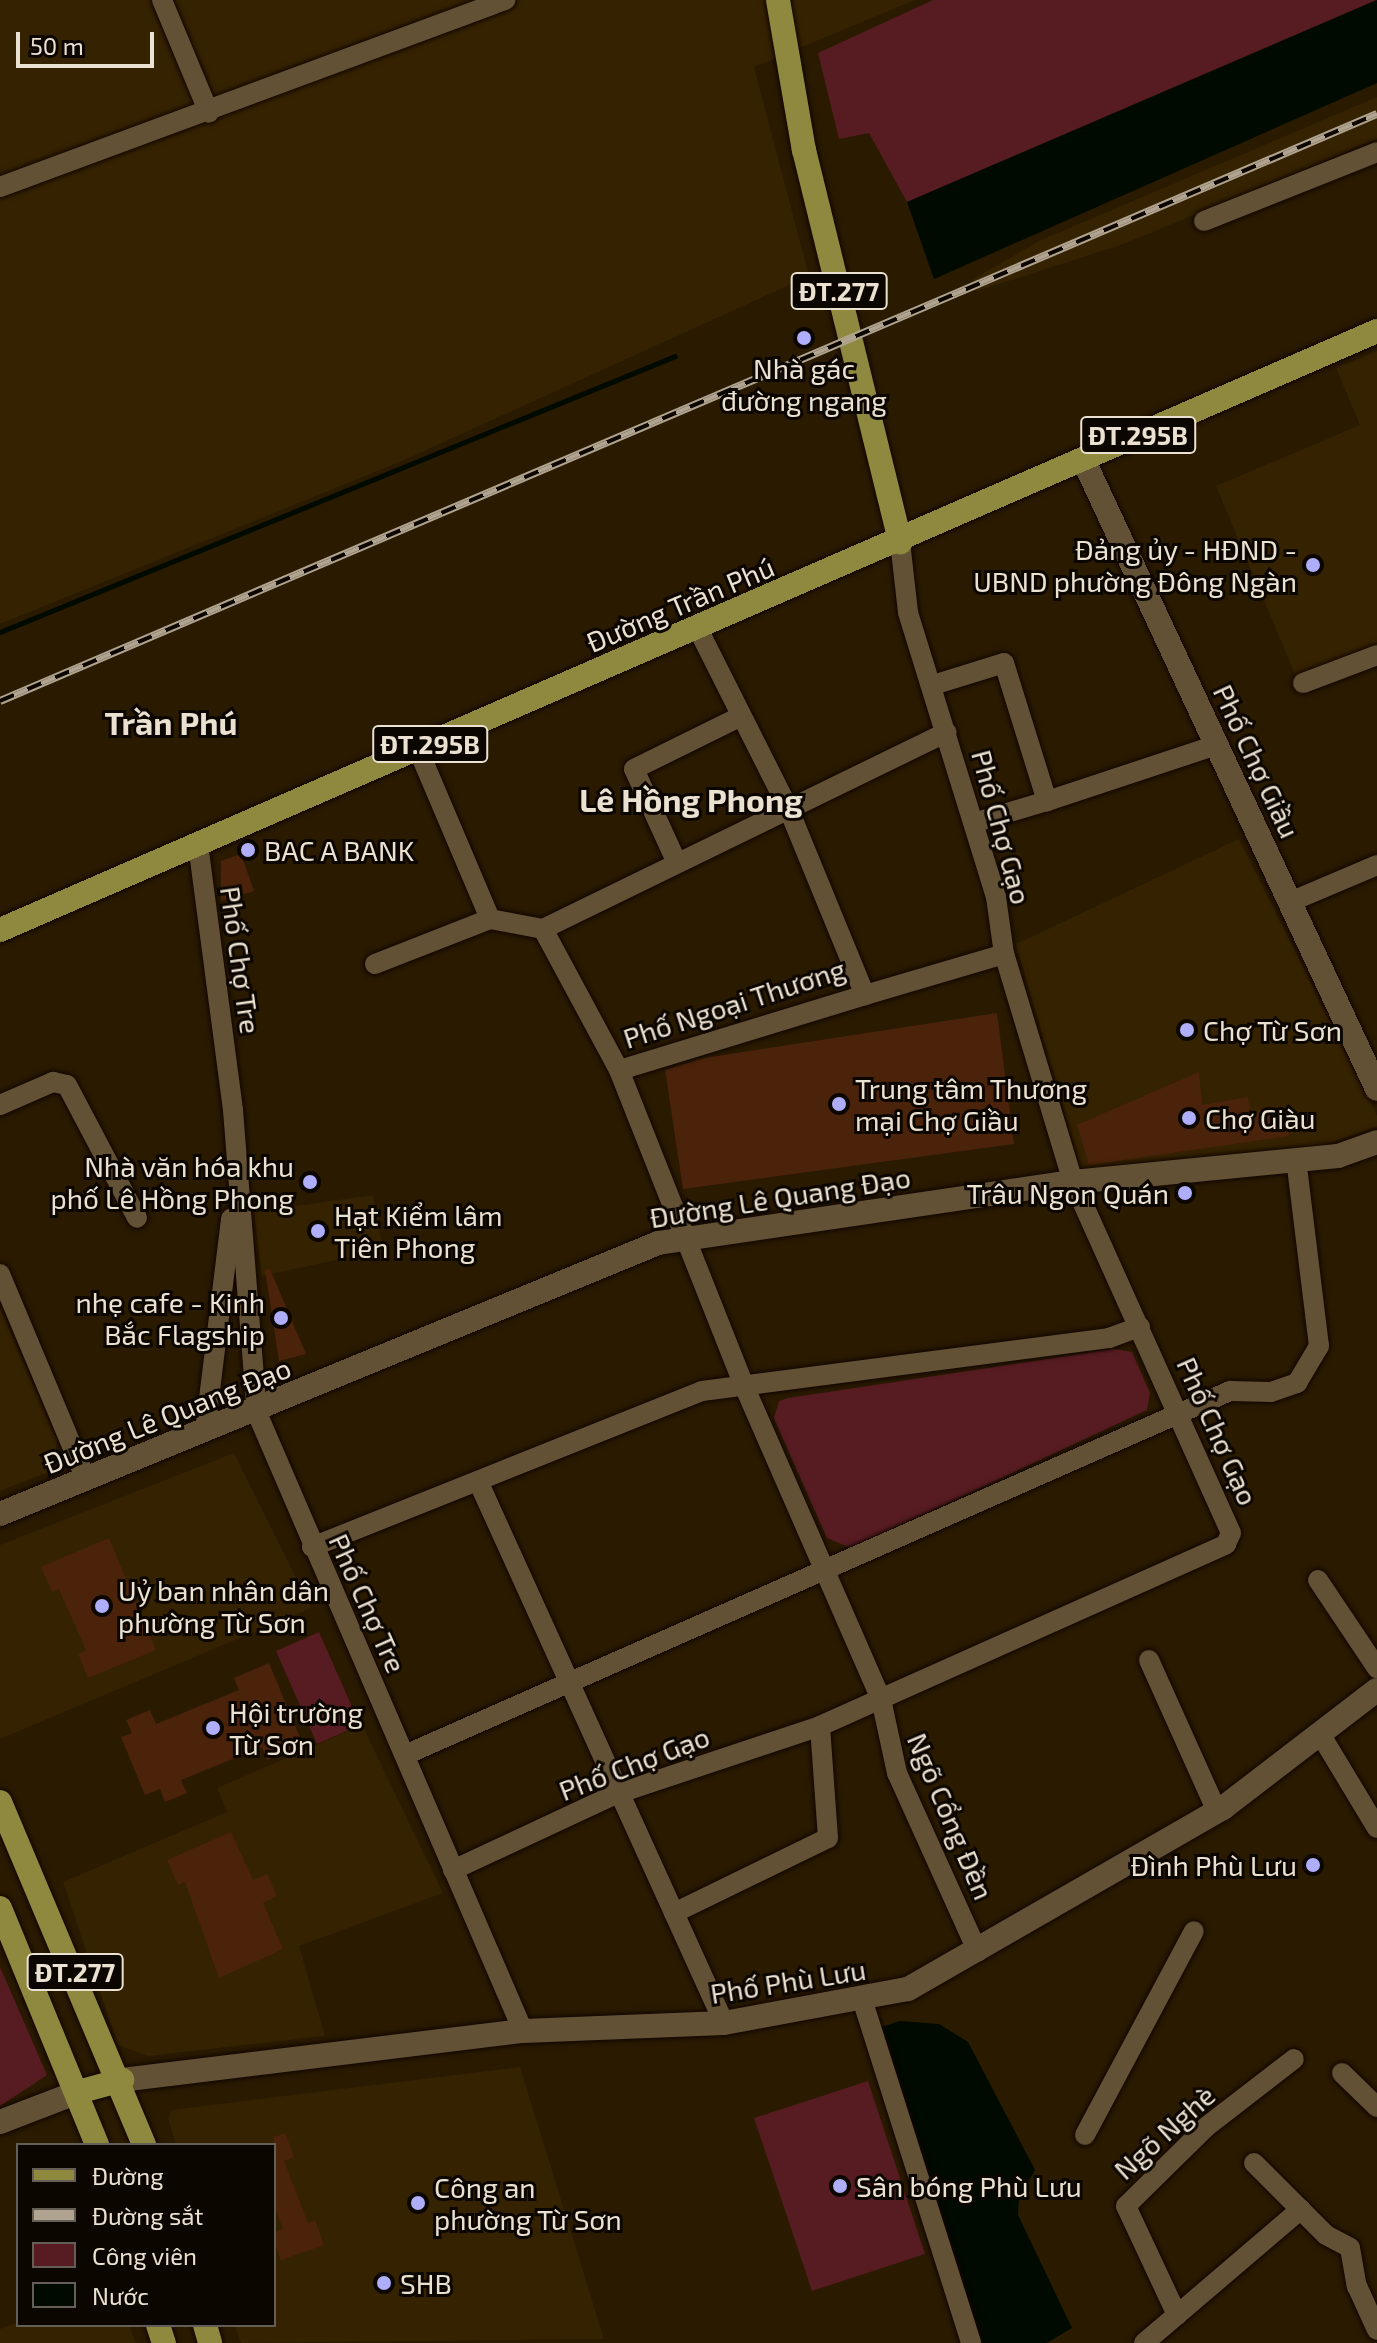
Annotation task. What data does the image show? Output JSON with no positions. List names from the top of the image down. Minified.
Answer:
{"streets":{"main road":["ĐT.277","ĐT.295B","Đường Trần Phú","Phố Chợ Giầu","Đường Lê Quang Đạo","Phố Phù Lưu"],"street":["Phố Chợ Gạo","Phố Chợ Tre","Phố Ngoại Thương","Ngõ Cổng Đền","Ngõ Nghè"]},"crossings":[["ĐT.277","Đường Trần Phú"],["ĐT.277","Phố Chợ Gạo"],["ĐT.277","Phố Phù Lưu"],["Đường Trần Phú","Phố Chợ Giầu"],["Đường Trần Phú","Phố Chợ Gạo"],["Đường Trần Phú","Phố Chợ Tre"],["Đường Trần Phú","Phố Ngoại Thương"],["Phố Chợ Gạo","Phố Chợ Tre"],["Phố Chợ Gạo","Phố Ngoại Thương"],["Phố Chợ Gạo","Đường Lê Quang Đạo"],["Phố Chợ Gạo","Ngõ Cổng Đền"],["Phố Chợ Tre","Đường Lê Quang Đạo"],["Phố Chợ Tre","Phố Phù Lưu"],["Phố Ngoại Thương","Đường Lê Quang Đạo"],["Phố Ngoại Thương","Ngõ Cổng Đền"],["Ngõ Cổng Đền","Phố Phù Lưu"]],"districts":["Trần Phú","Lê Hồng Phong"],"places":["Nhà gác đường ngang","Đảng ủy - HĐND - UBND phường Đông Ngàn","BAC A BANK","Chợ Từ Sơn","Trung tâm Thương mại Chợ Giầu","Chợ Giàu","Nhà văn hóa khu phố Lê Hồng Phong","Trâu Ngon Quán","Hạt Kiểm lâm Tiên Phong","nhẹ cafe - Kinh Bắc Flagship","Uỷ ban nhân dân phường Từ Sơn","Hội trường Từ Sơn","Đình Phù Lưu","Sân bóng Phù Lưu","Công an phường Từ Sơn","SHB"],"legend":["Đường","Đường sắt","Công viên","Nước"],"scale_bar":"50 m"}
